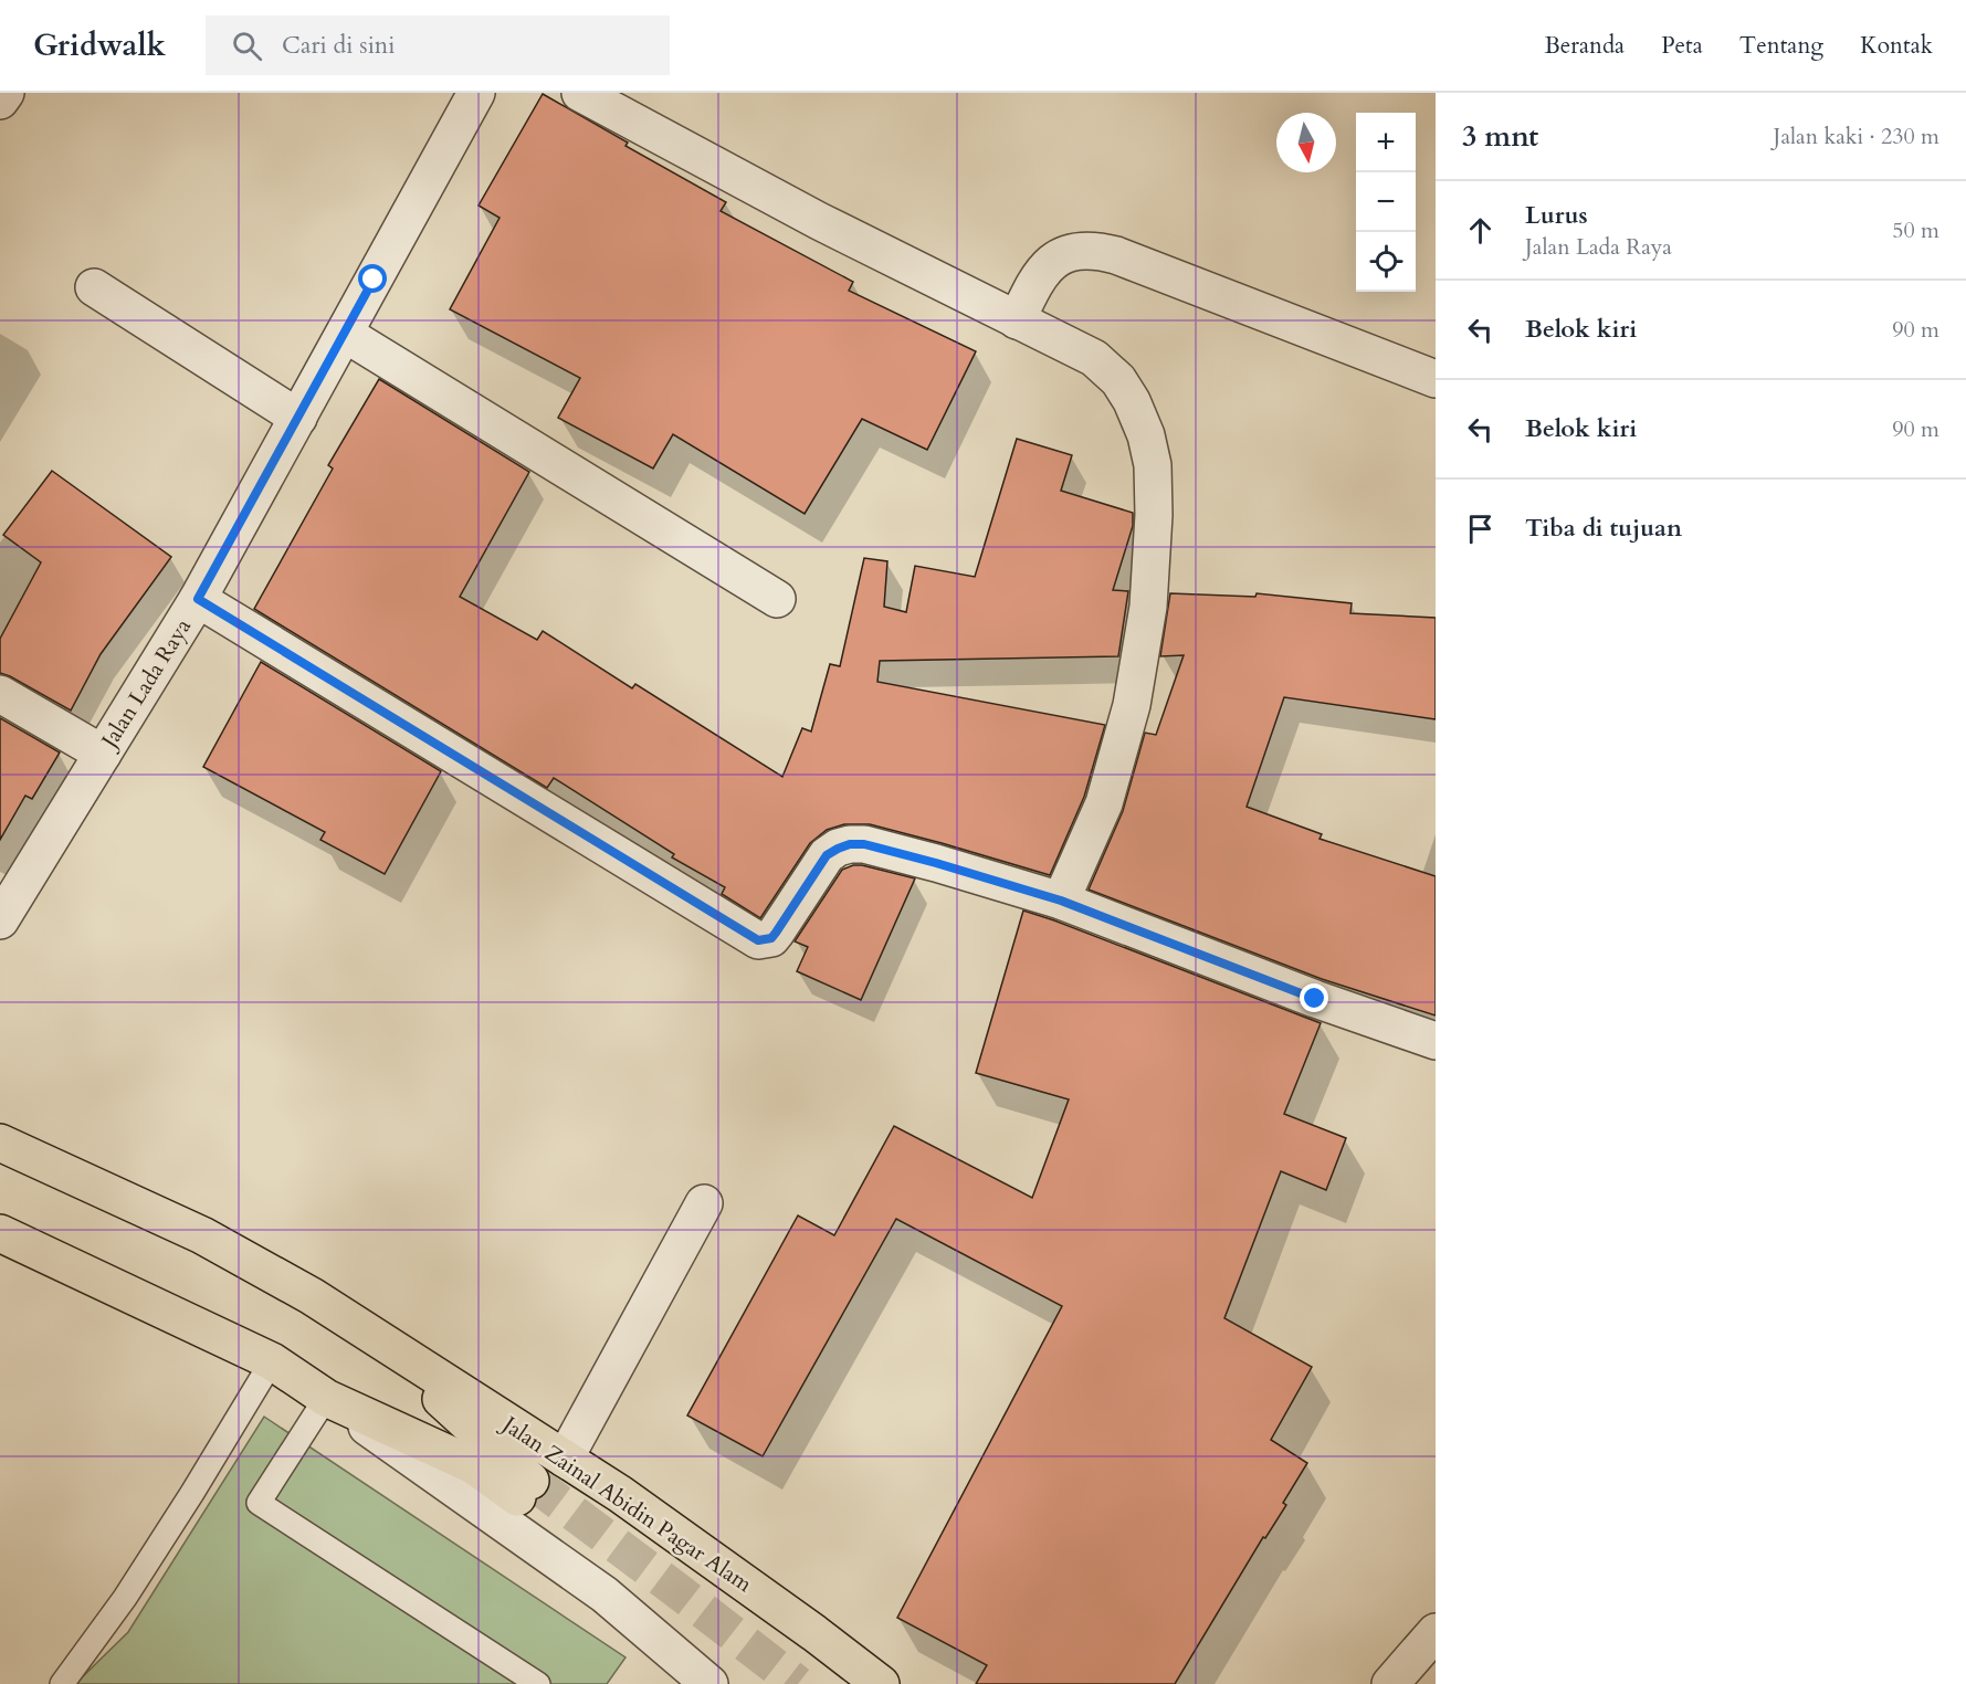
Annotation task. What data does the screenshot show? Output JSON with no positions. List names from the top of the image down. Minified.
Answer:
{"streets":{"highway":["Jalan Zainal Abidin Pagar Alam"],"street":["Jalan Lada Raya"]},"north":"bottom","page":{"header":"Gridwalk","search":"Cari di sini","nav":["Beranda","Peta","Tentang","Kontak"],"heading":["3 mnt","Jalan kaki · 230 m"],"map_buttons":["+","−"],"list":[["Lurus","Jalan Lada Raya","50 m"],["Belok kiri","90 m"],["Belok kiri","90 m"],"Tiba di tujuan"]}}
